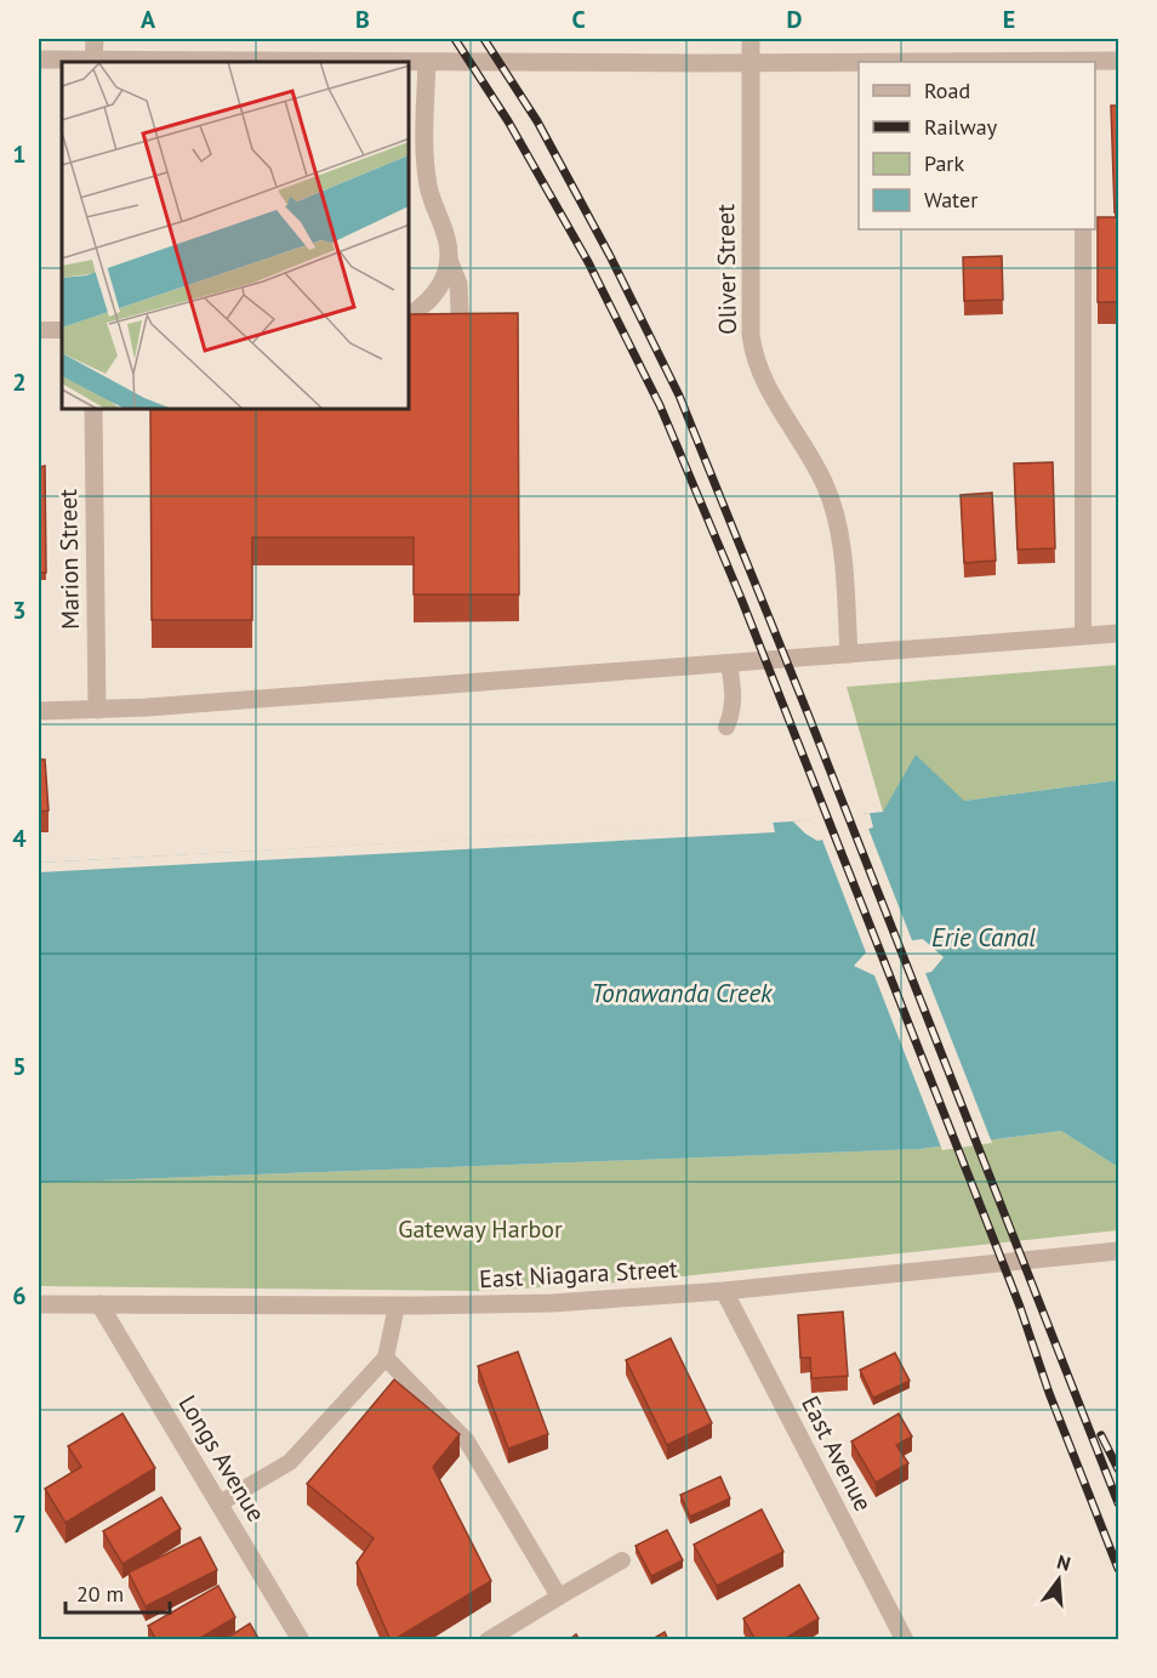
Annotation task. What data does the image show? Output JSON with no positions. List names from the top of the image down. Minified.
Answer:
{"streets":{"street":["Oliver Street","Marion Street","East Niagara Street","East Avenue","Longs Avenue"]},"crossings":[["East Niagara Street","East Avenue"],["East Niagara Street","Longs Avenue"]],"water":["Erie Canal","Tonawanda Creek"],"parks":["Gateway Harbor"],"legend":["Road","Railway","Park","Water"],"scale_bar":"20 m","north":"top","grid":{"columns":["A","B","C","D","E"],"rows":["1","2","3","4","5","6","7"]}}
